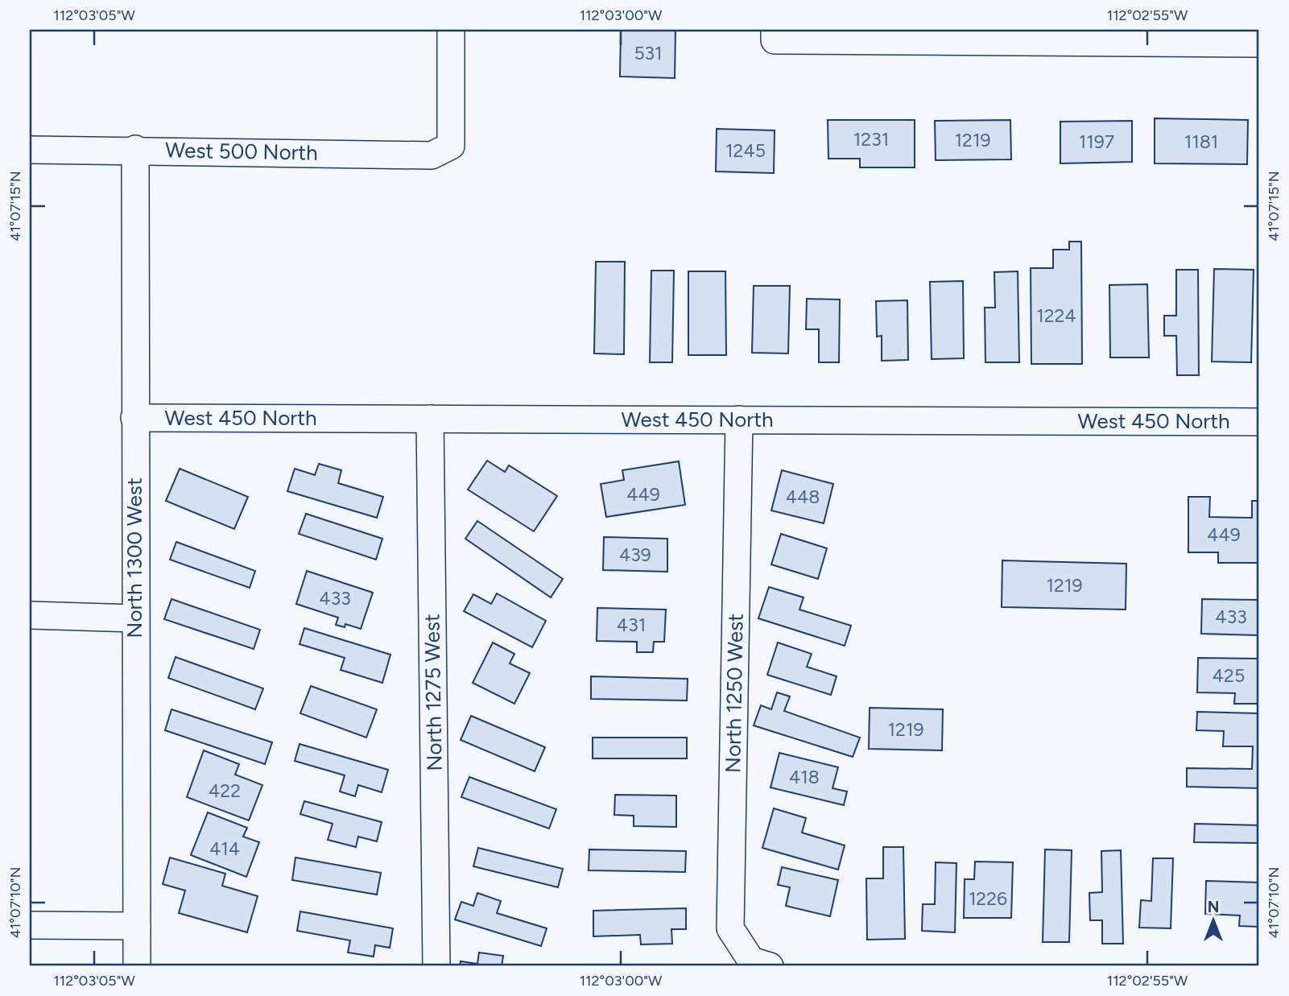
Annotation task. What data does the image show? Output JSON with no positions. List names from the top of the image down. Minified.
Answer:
{"streets":{"street":["West 500 North","West 450 North","North 1300 West","North 1275 West","North 1250 West"]},"crossings":[["West 500 North","North 1300 West"],["West 450 North","North 1300 West"],["West 450 North","North 1275 West"],["West 450 North","North 1250 West"]],"house_numbers":["531","1231","1219","1197","1181","1245","1224","449","448","449","439","1219","433","433","431","425","1219","418","422","414","1226"],"north":"top","coordinates":["112°03'05\"W","112°03'00\"W","112°02'55\"W","41°07'15\"N","41°07'10\"N"]}
